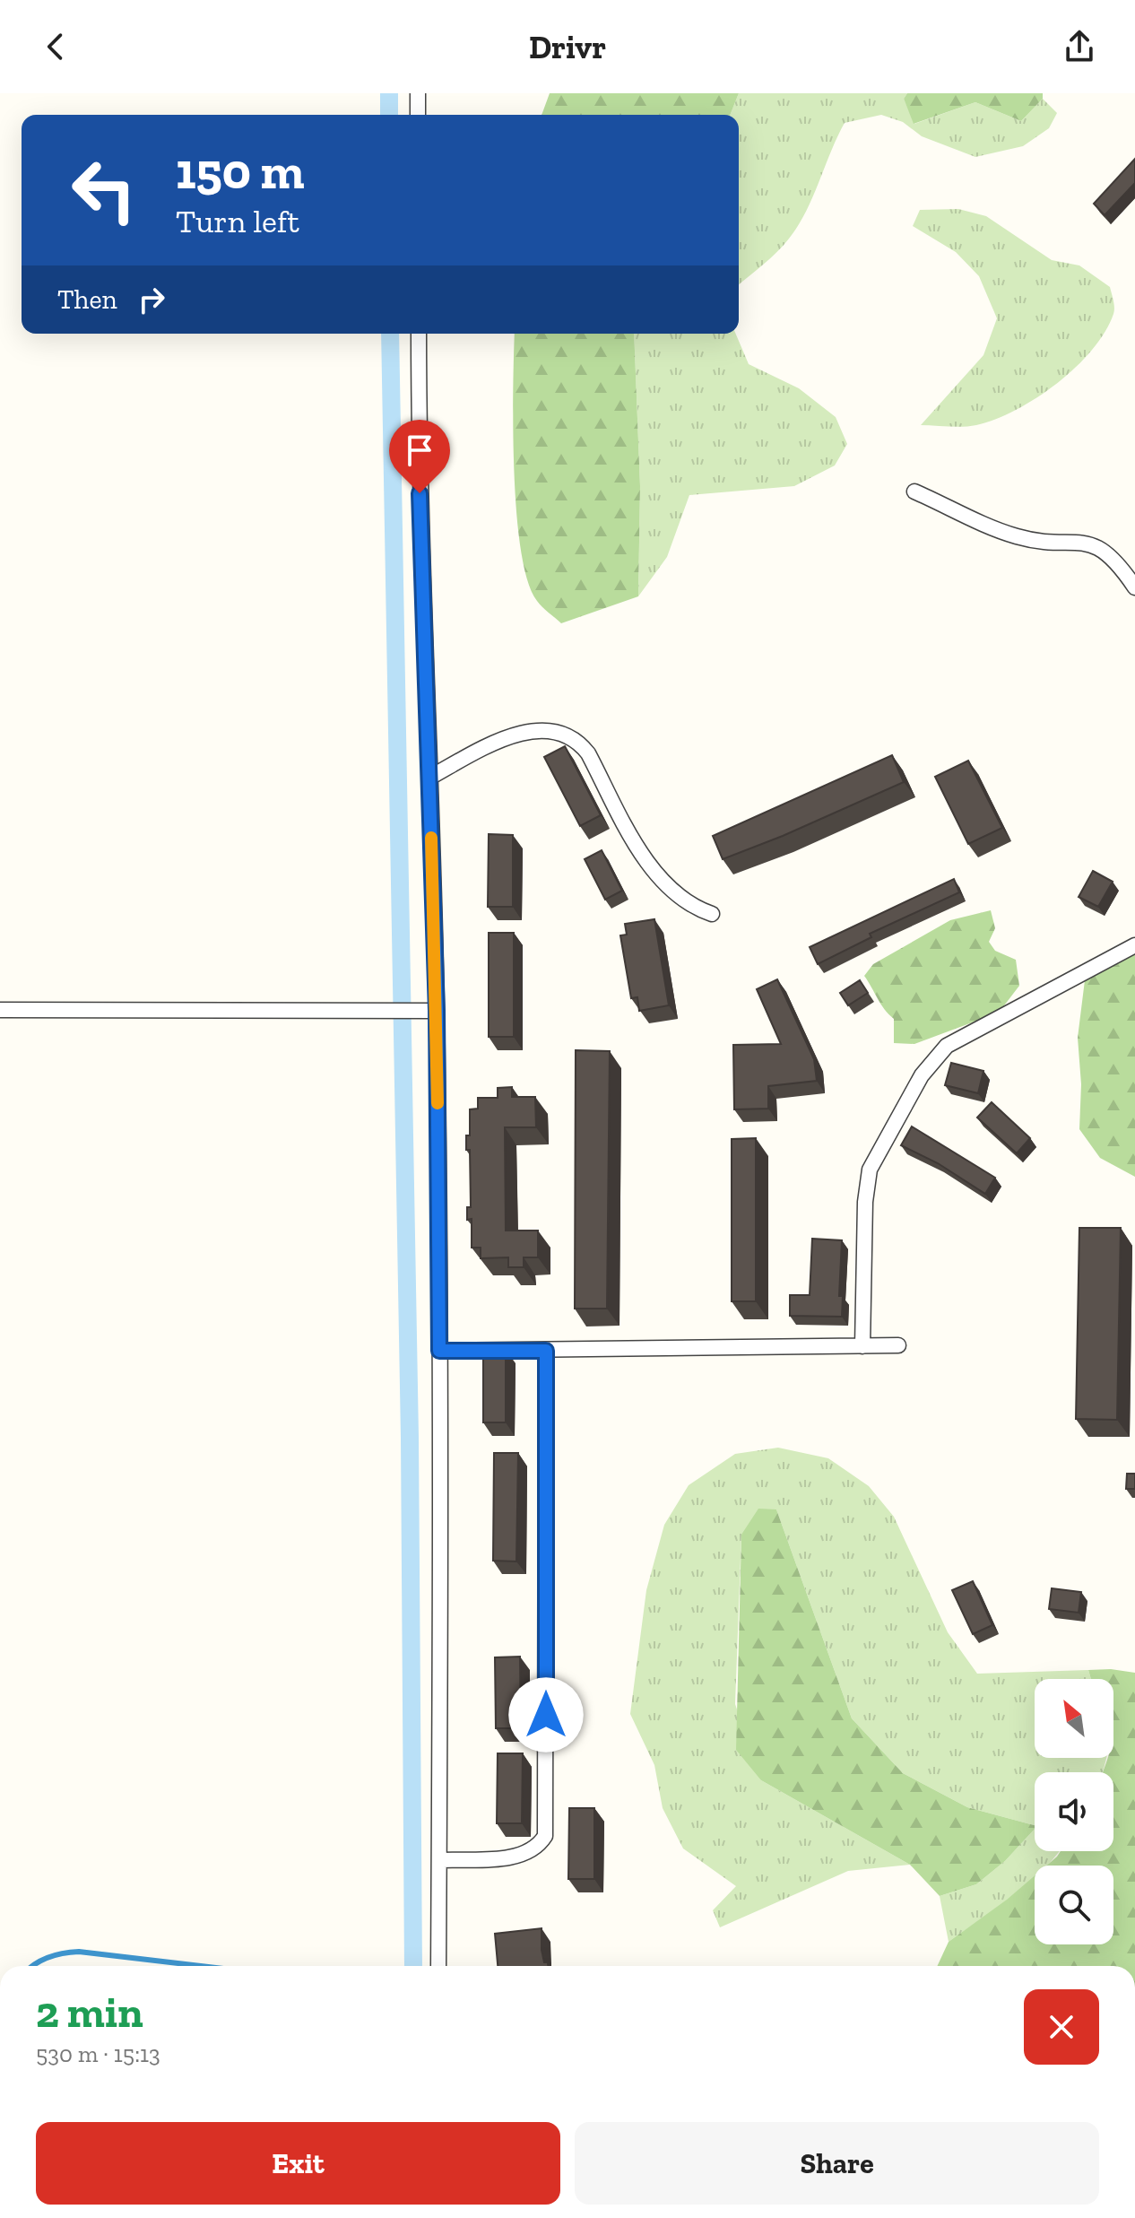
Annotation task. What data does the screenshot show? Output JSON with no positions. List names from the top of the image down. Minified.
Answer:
{"north":"top left","page":{"header":"Drivr","turn":["150 m","Turn left"],"then":"Then","heading":["2 min","530 m · 15:13"],"buttons":["Exit","Share"]}}
